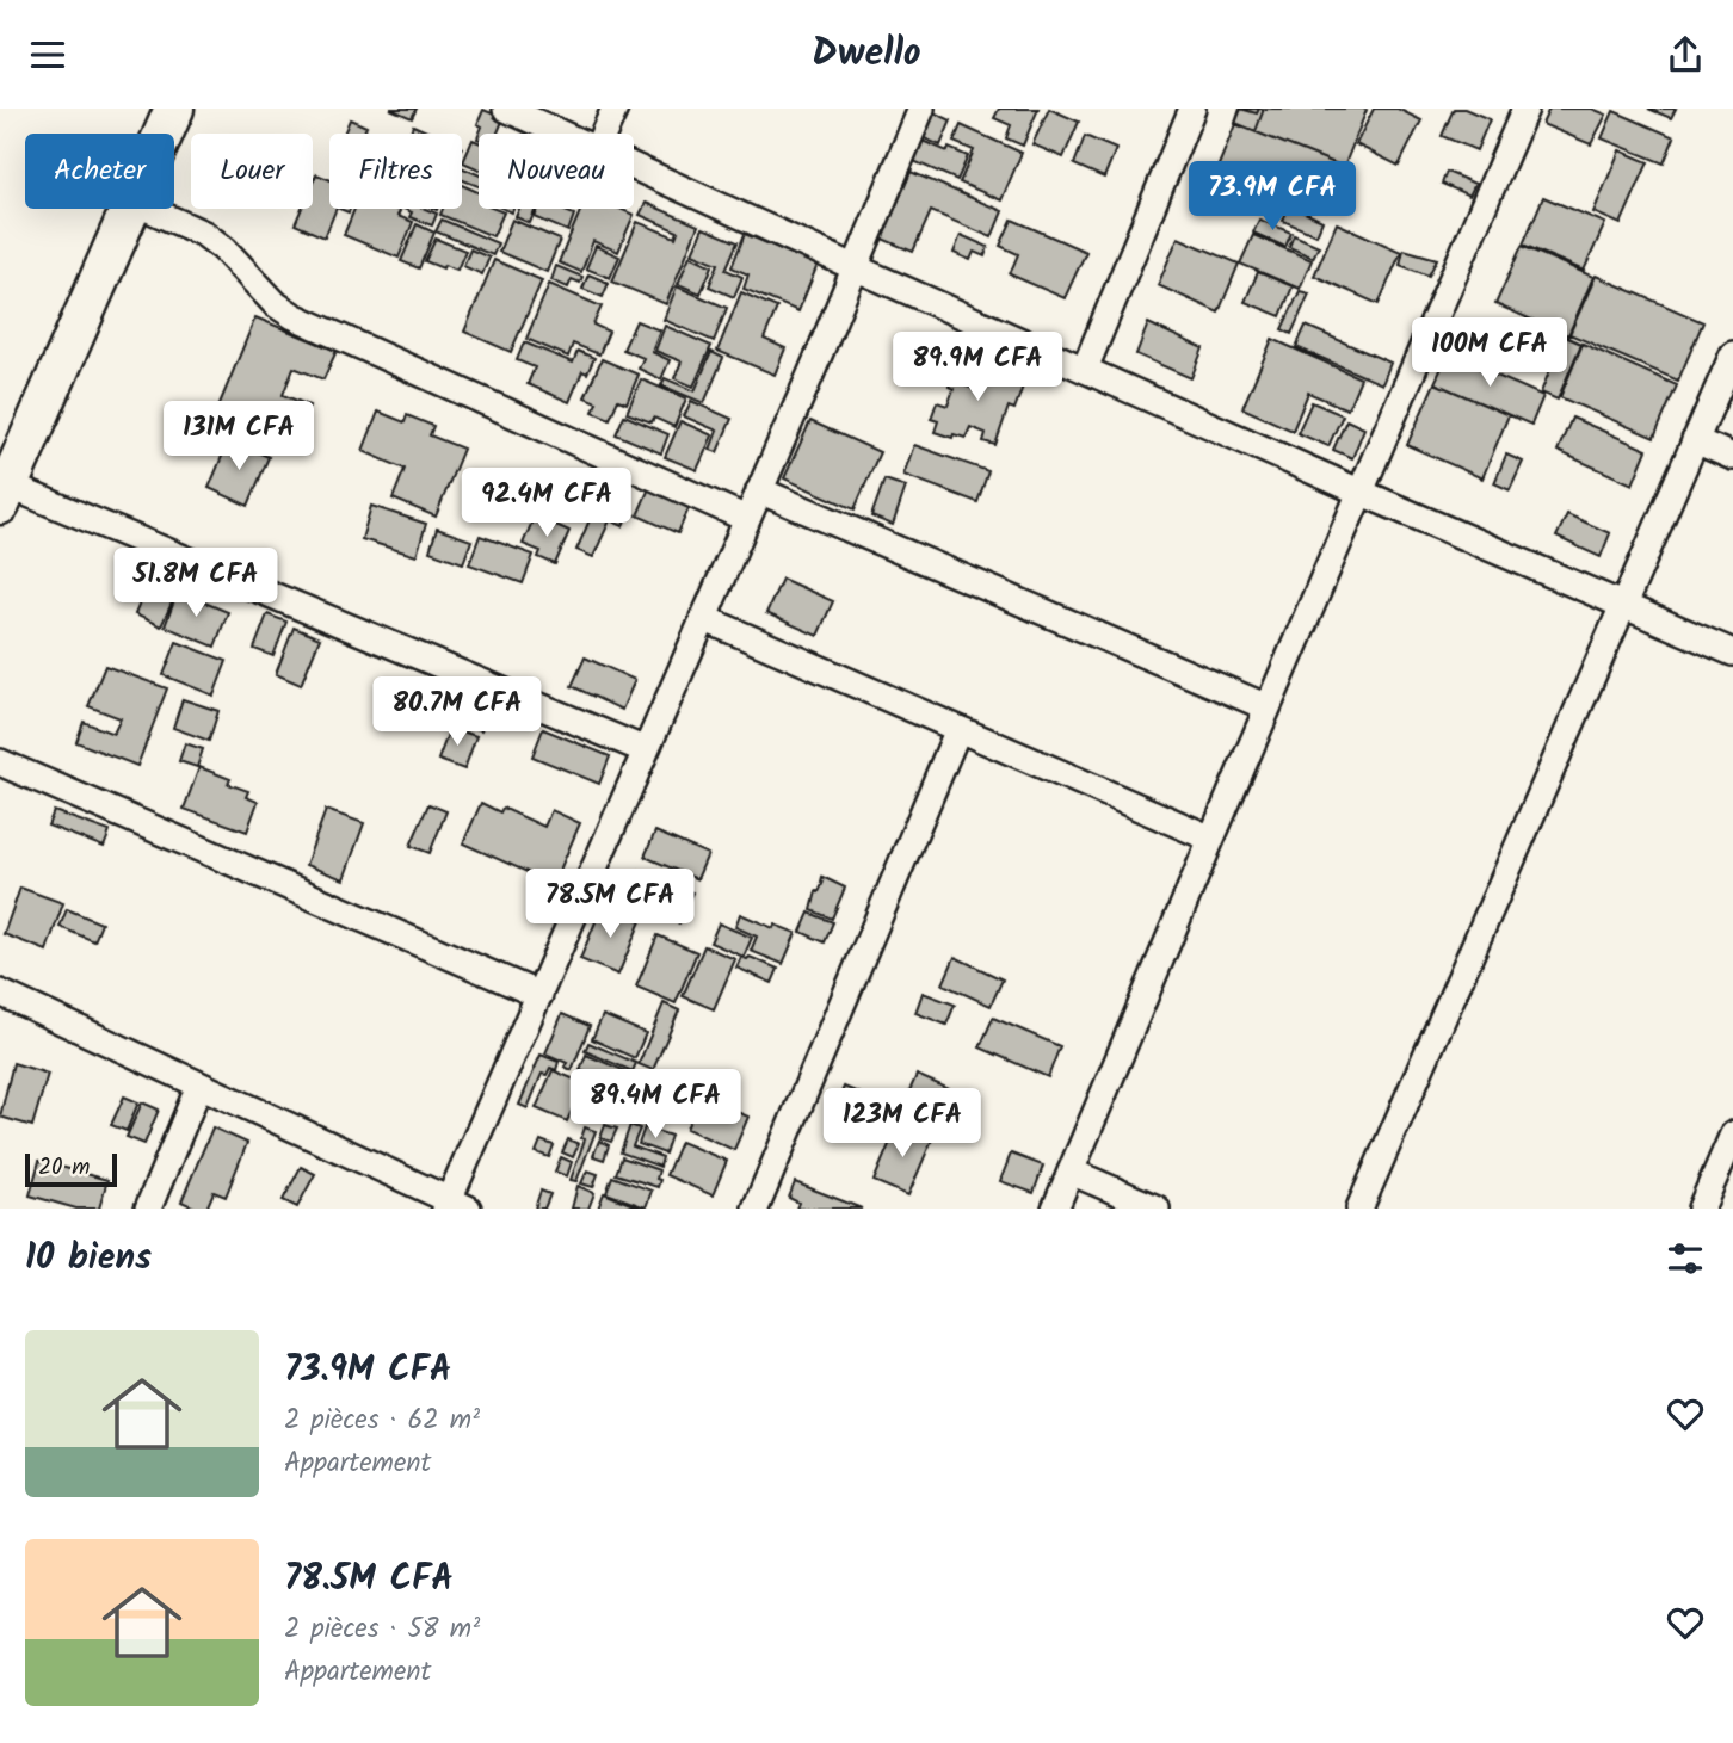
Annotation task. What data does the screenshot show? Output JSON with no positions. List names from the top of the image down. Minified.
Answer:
{"scale_bar":"20 m","page":{"header":"Dwello","chip":["Acheter","Louer","Filtres","Nouveau"],"price":["73.9M CFA","100M CFA","89.9M CFA","131M CFA","92.4M CFA","51.8M CFA","80.7M CFA","78.5M CFA","89.4M CFA","123M CFA"],"scale":"20 m","heading":"10 biens","list":[{"name":"73.9M CFA","note":"2 pièces · 62 m² · Appartement"},{"name":"78.5M CFA","note":"2 pièces · 58 m² · Appartement"}]}}
